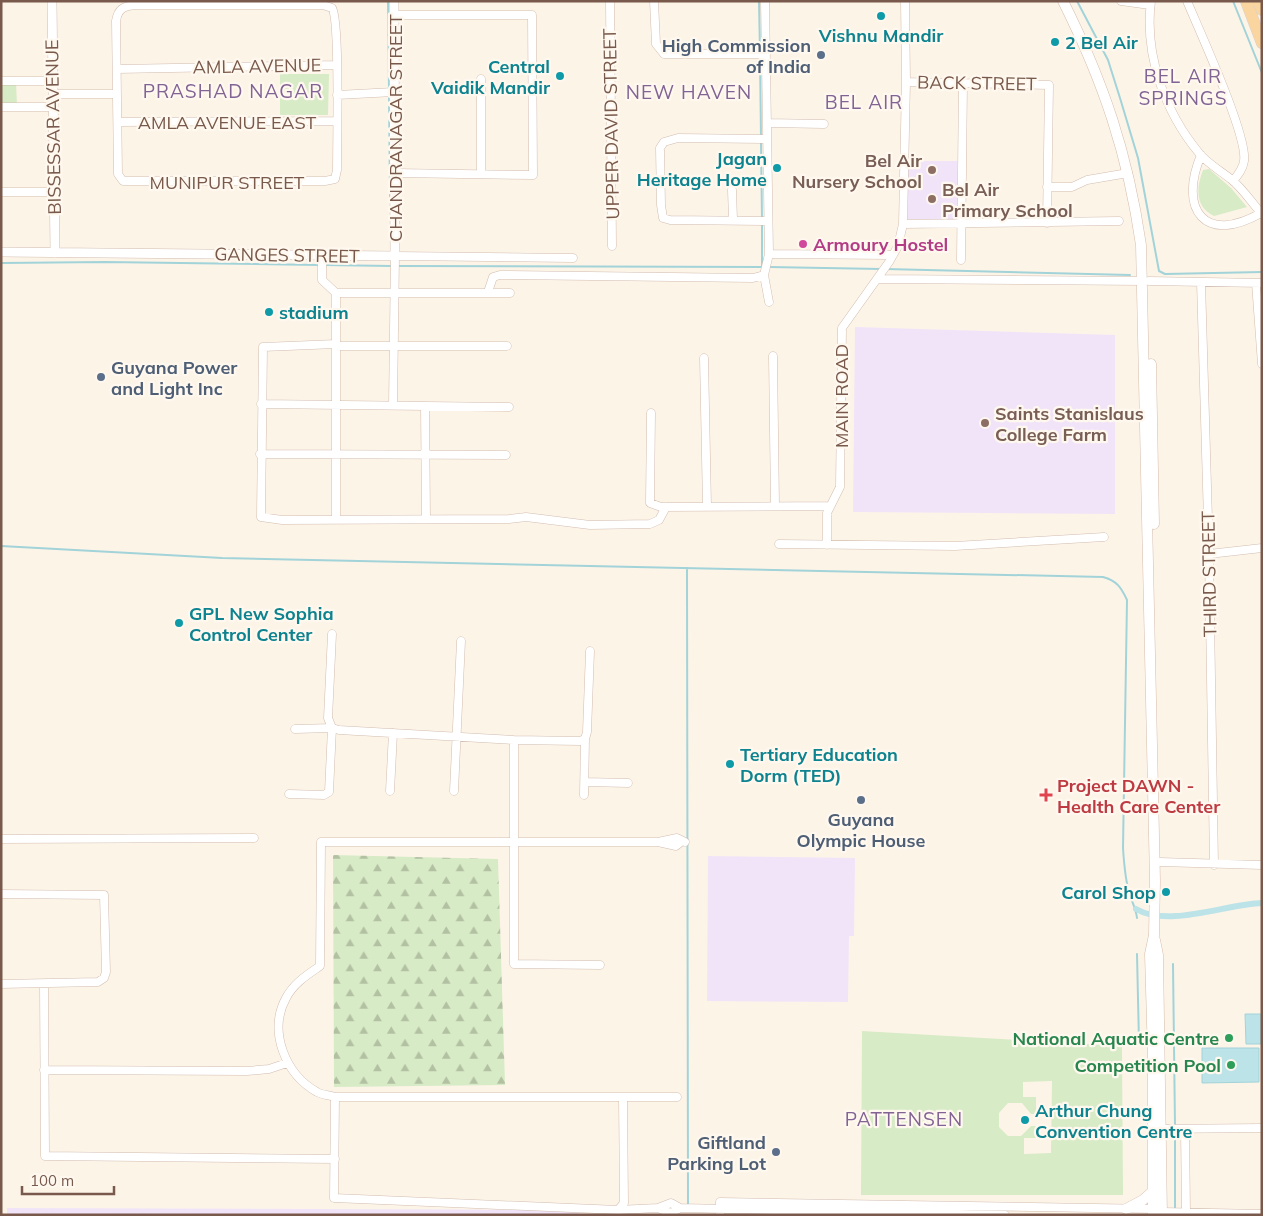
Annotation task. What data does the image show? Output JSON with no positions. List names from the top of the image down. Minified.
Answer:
{"streets":{"street":["AMLA AVENUE","BACK STREET","AMLA AVENUE EAST","UPPER DAVID STREET","BISSESSAR AVENUE","CHANDRANAGAR STREET","MUNIPUR STREET","GANGES STREET","MAIN ROAD","THIRD STREET"]},"crossings":[["AMLA AVENUE","CHANDRANAGAR STREET"],["BACK STREET","MAIN ROAD"],["AMLA AVENUE EAST","MUNIPUR STREET"],["BISSESSAR AVENUE","GANGES STREET"],["CHANDRANAGAR STREET","GANGES STREET"]],"districts":["BEL AIR SPRINGS","PRASHAD NAGAR","NEW HAVEN","BEL AIR","PATTENSEN"],"places":{"other":["Vishnu Mandir","2 Bel Air","High Commission of India","Central Vaidik Mandir","Jagan Heritage Home","Bel Air Nursery School","Bel Air Primary School","Armoury Hostel","stadium","Guyana Power and Light Inc","Saints Stanislaus College Farm","GPL New Sophia Control Center","Tertiary Education Dorm (TED)","Guyana Olympic House","Carol Shop","National Aquatic Centre","Competition Pool","Arthur Chung Convention Centre","Giftland Parking Lot"],"health":["Project DAWN - Health Care Center"]},"scale_bar":"100 m"}
